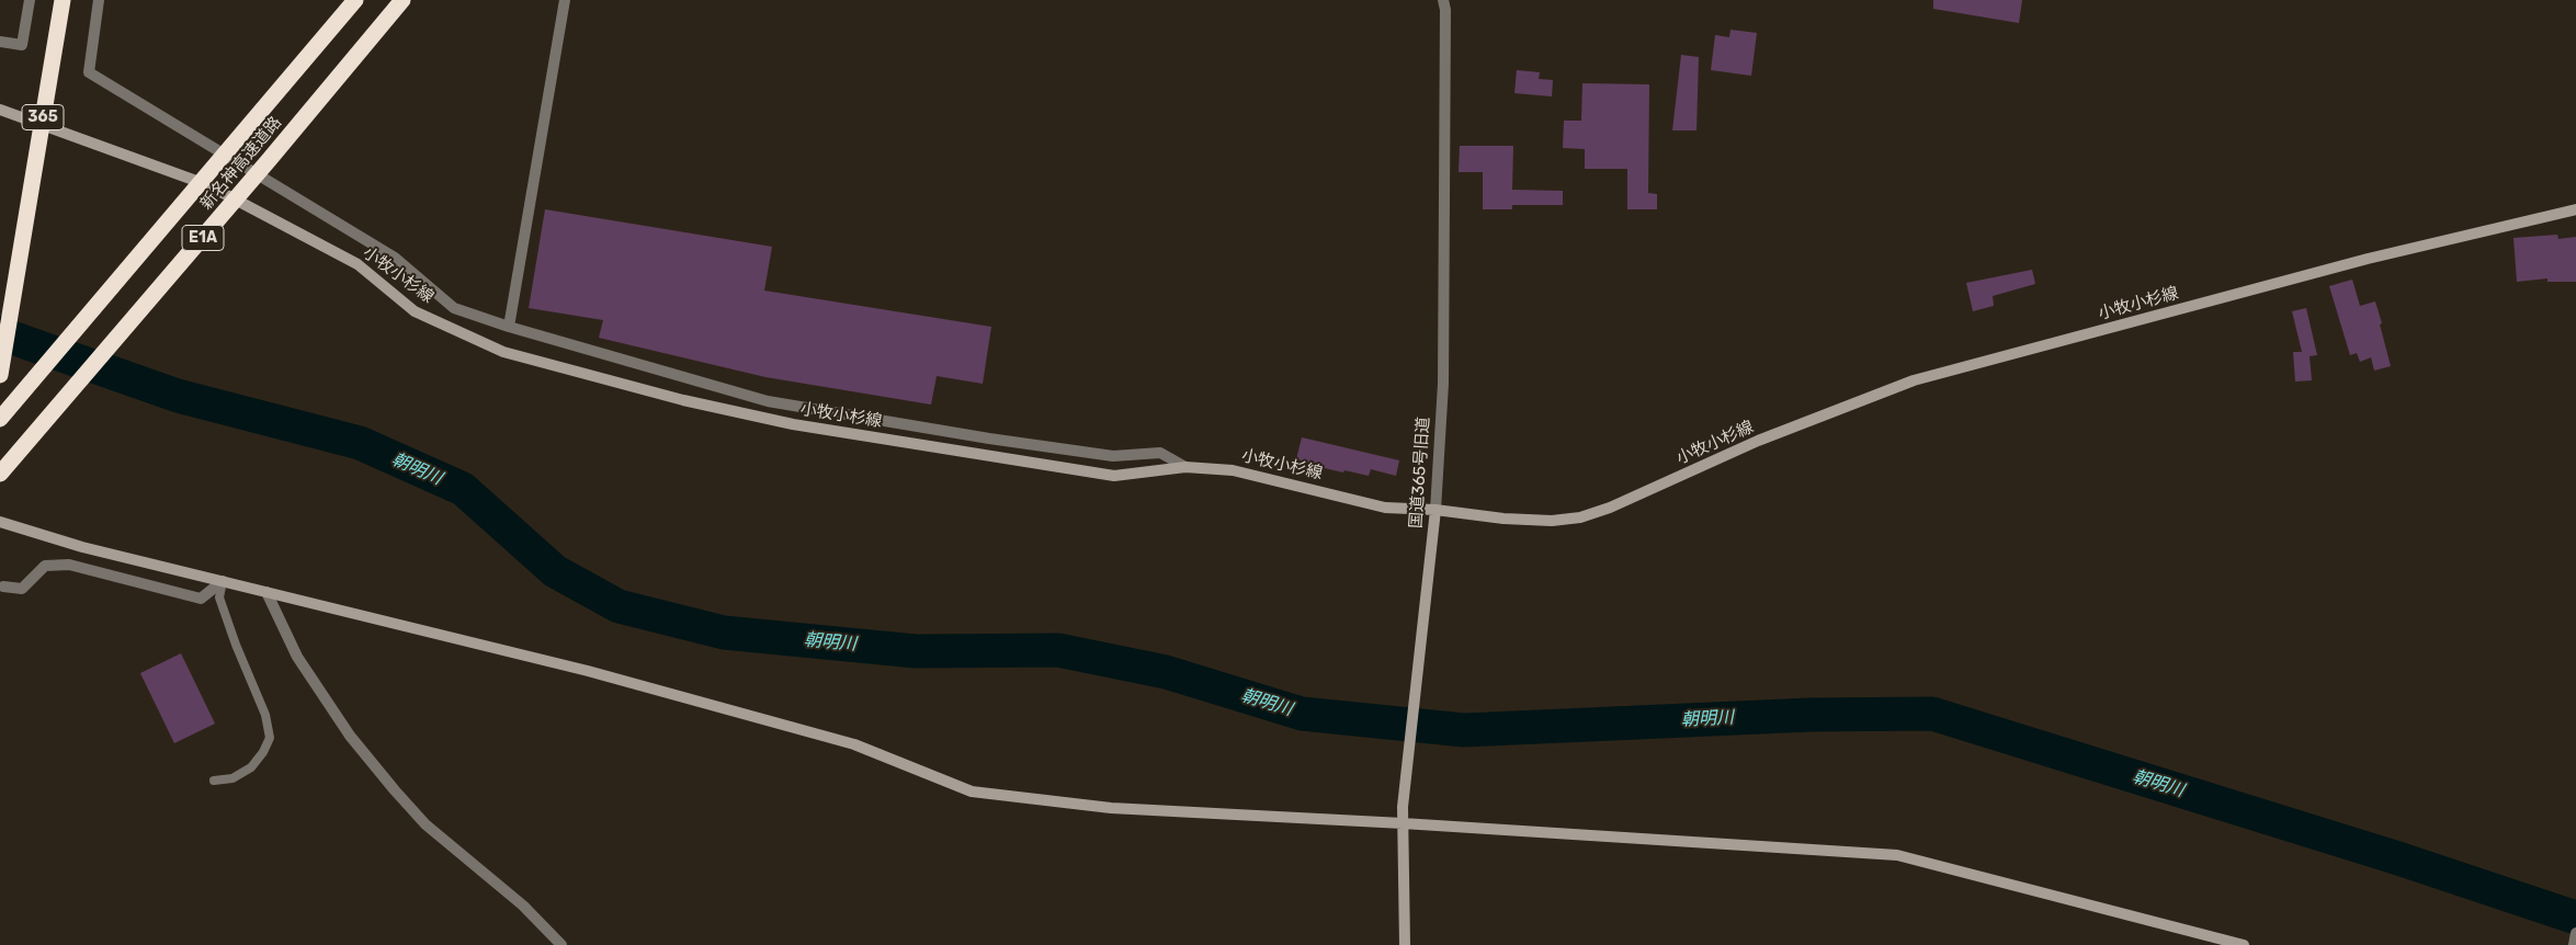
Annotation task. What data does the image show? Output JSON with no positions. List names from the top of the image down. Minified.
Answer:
{"streets":{"highway":["365","新名神高速道路","E1A"],"street":["小牧小杉線","国道365号旧道"]},"crossings":[["365","小牧小杉線"],["小牧小杉線","国道365号旧道"]],"water":["朝明川"]}
